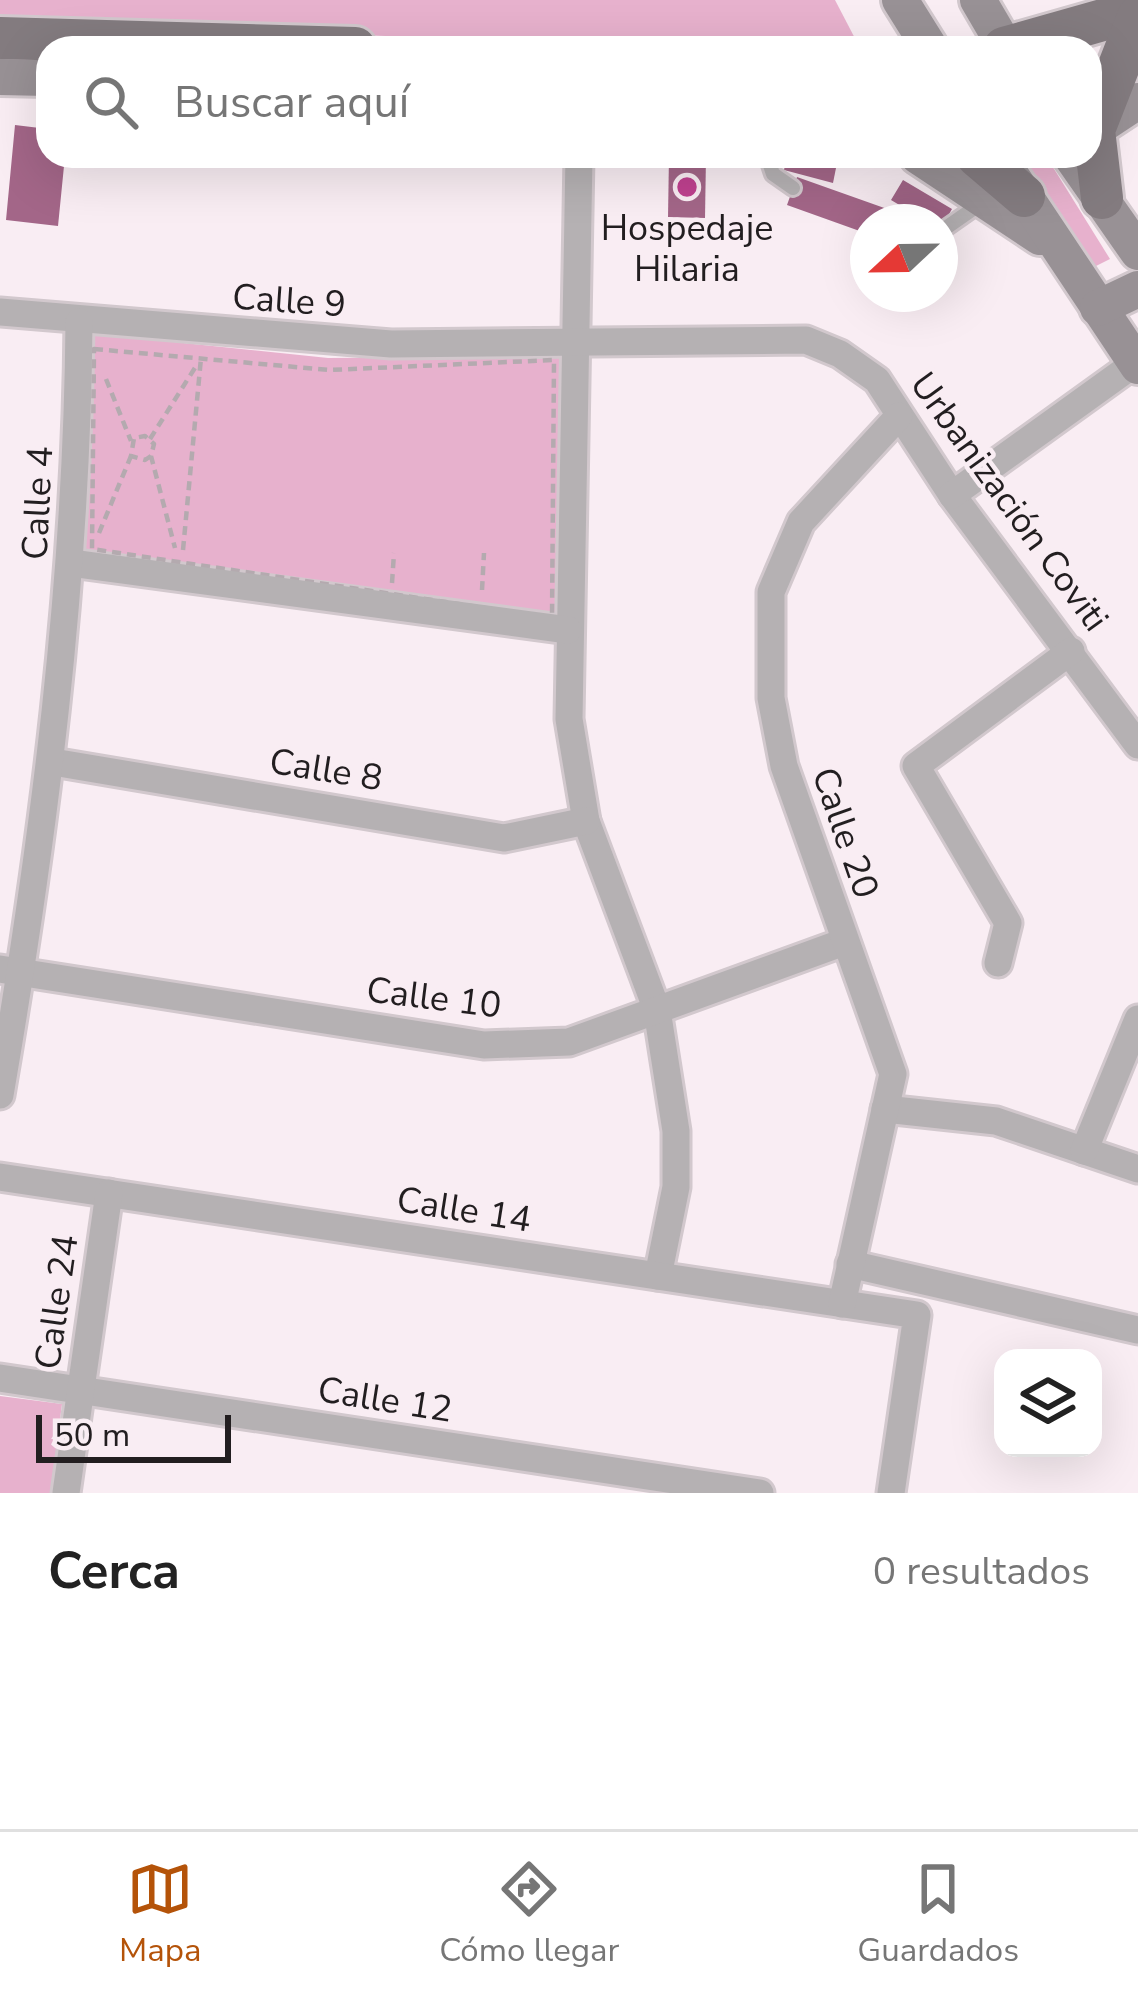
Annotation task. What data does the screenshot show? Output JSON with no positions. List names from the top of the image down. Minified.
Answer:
{"streets":{"street":["Calle 9","Urbanización Coviti","Calle 4","Calle 8","Calle 20","Calle 10","Calle 14","Calle 24","Calle 12"]},"crossings":[["Calle 9","Urbanización Coviti"],["Calle 9","Calle 4"],["Urbanización Coviti","Calle 20"],["Calle 4","Calle 8"],["Calle 4","Calle 10"],["Calle 20","Calle 10"],["Calle 20","Calle 14"],["Calle 14","Calle 24"],["Calle 24","Calle 12"]],"places":["Hospedaje Hilaria"],"scale_bar":"50 m","north":"left","page":{"search":"Buscar aquí","scale":"50 m","heading":["Cerca","0 resultados"],"nav":["Mapa","Cómo llegar","Guardados"]}}
